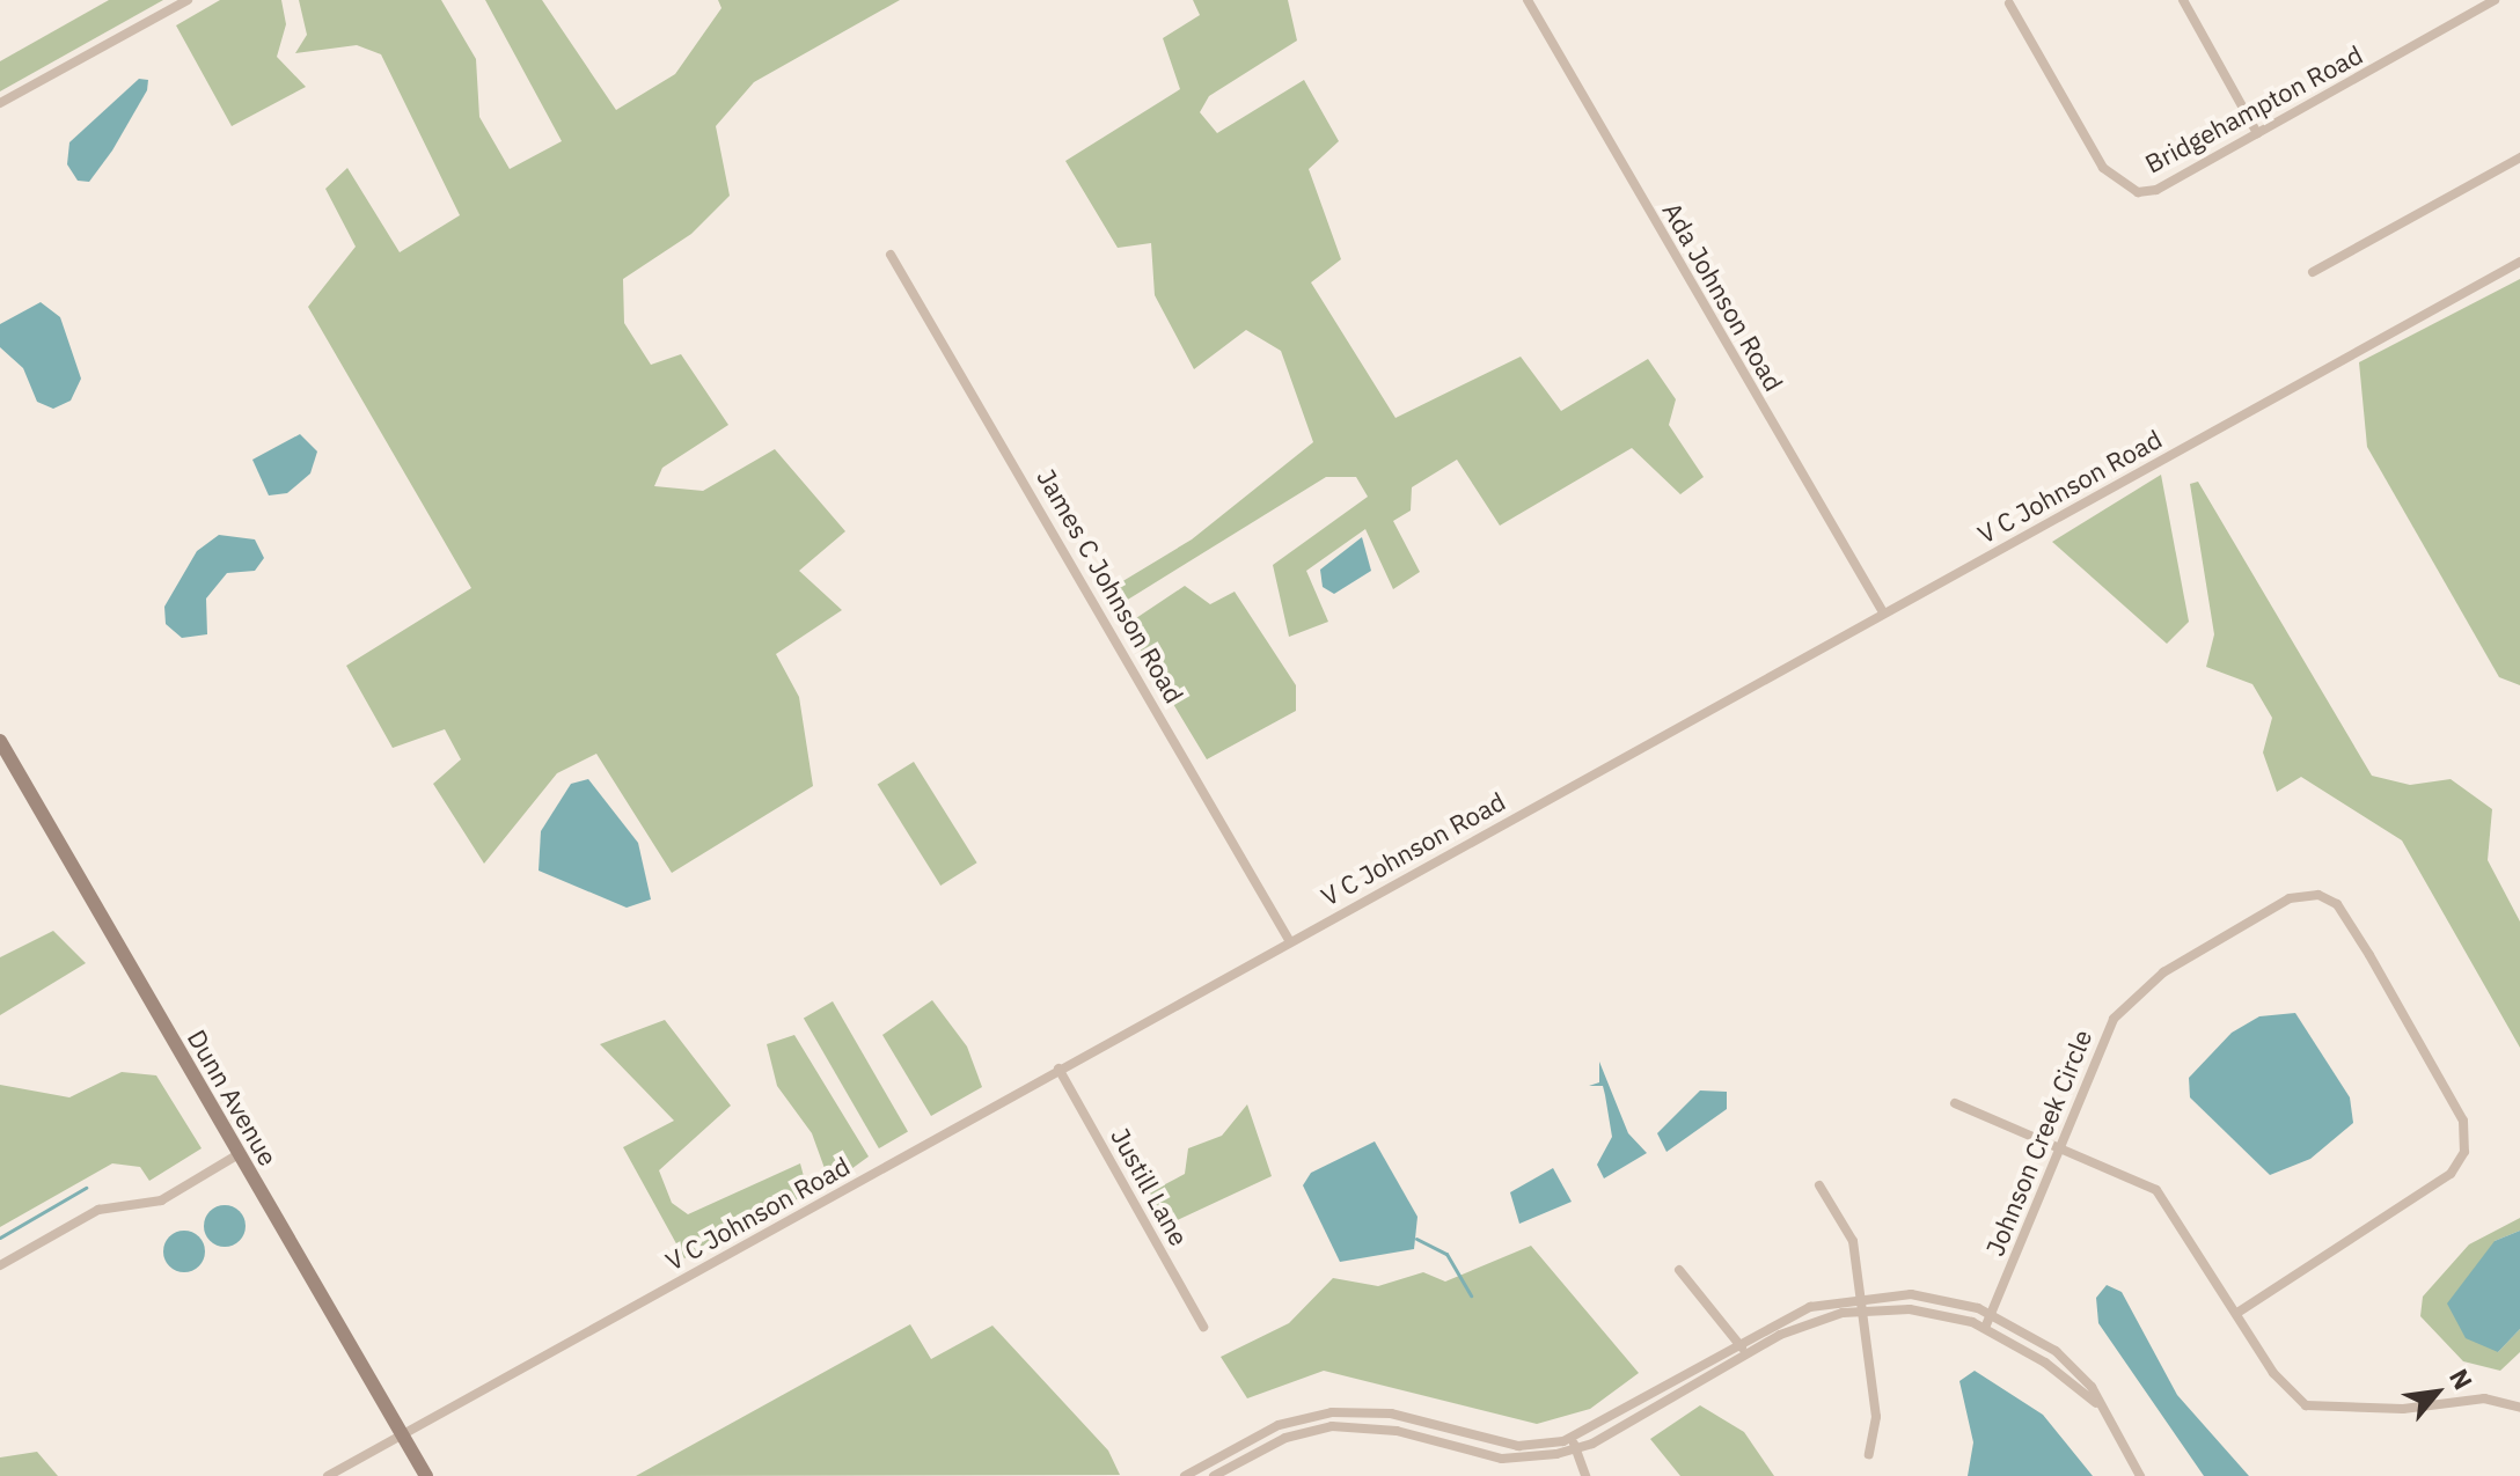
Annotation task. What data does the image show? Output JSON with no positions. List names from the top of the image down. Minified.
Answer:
{"streets":{"main road":["Dunn Avenue"],"street":["Bridgehampton Road","Ada Johnson Road","V C Johnson Road","James C Johnson Road","Johnson Creek Circle","Justill Lane"]},"crossings":[["Ada Johnson Road","V C Johnson Road"],["V C Johnson Road","James C Johnson Road"],["V C Johnson Road","Dunn Avenue"],["V C Johnson Road","Justill Lane"]],"north":"top right"}
